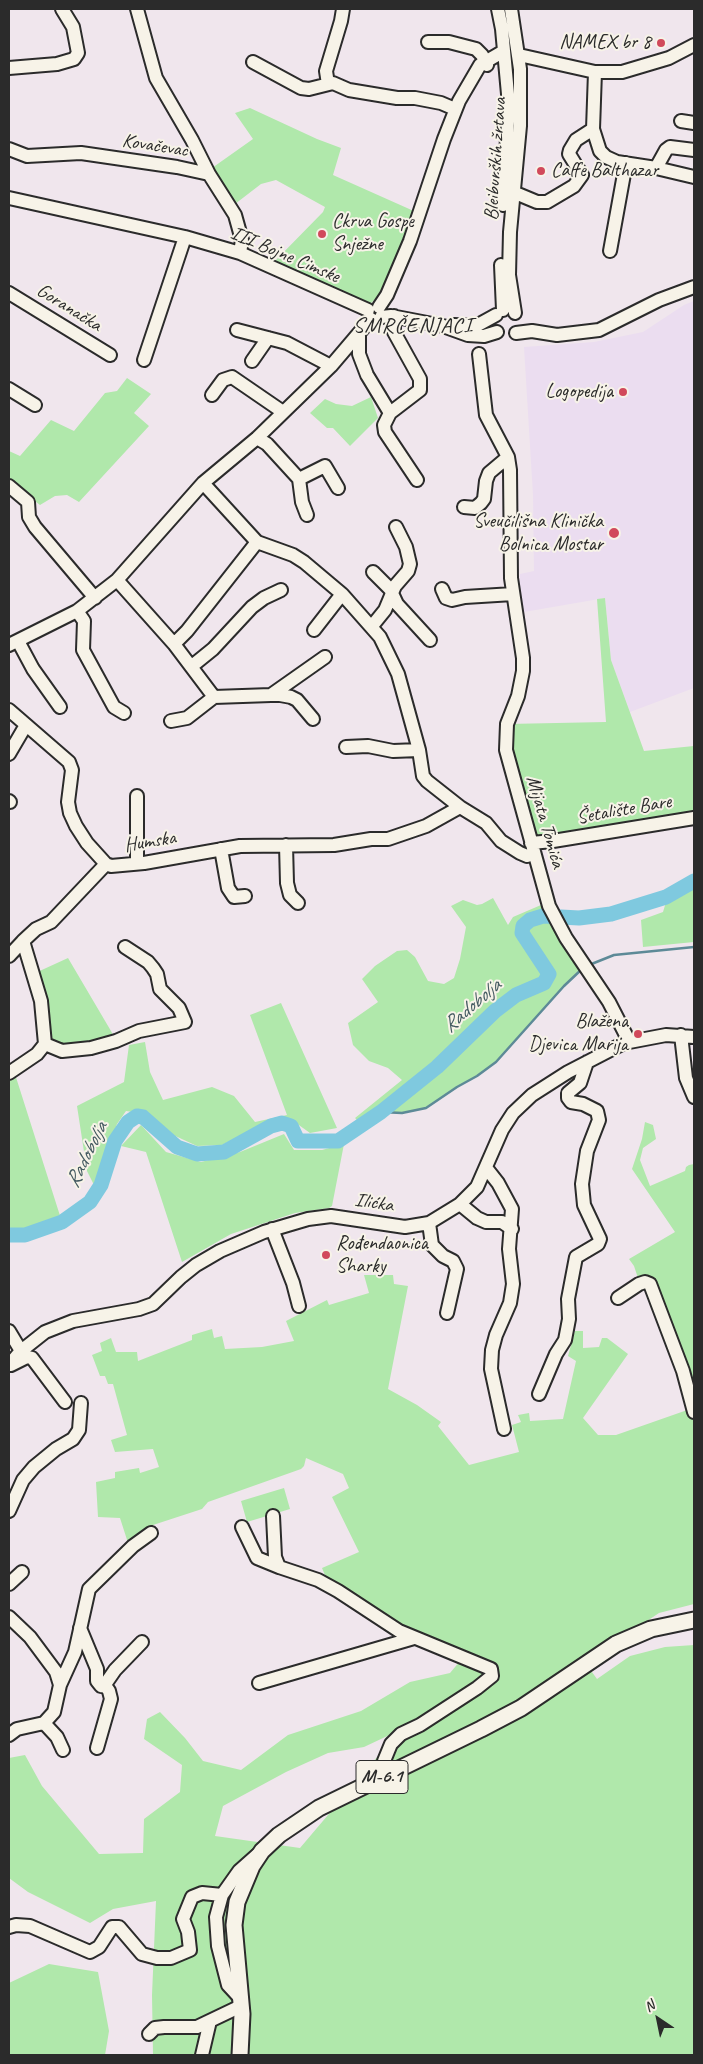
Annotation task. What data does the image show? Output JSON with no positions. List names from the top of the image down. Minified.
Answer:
{"streets":{"main road":["M-6.1"],"street":["Kovačevac","Bleiburških žrtava","III Bojne Cimske","Goranačka","Šetalište Bare","Mijata Tomića","Humska","Ilićka"]},"crossings":[["Kovačevac","III Bojne Cimske"],["Bleiburških žrtava","III Bojne Cimske"],["III Bojne Cimske","Mijata Tomića"],["Šetalište Bare","Mijata Tomića"],["Mijata Tomića","Ilićka"]],"districts":["SMRČENJACI"],"water":["Radobolja"],"places":["NAMEX br 8","Caffe Balthazar","Ckrva Gospe Snježne","Logopedija","Sveučilišna Klinička Bolnica Mostar","Blažena Djevica Marija","Rođendaonica Sharky"],"north":"top left"}
